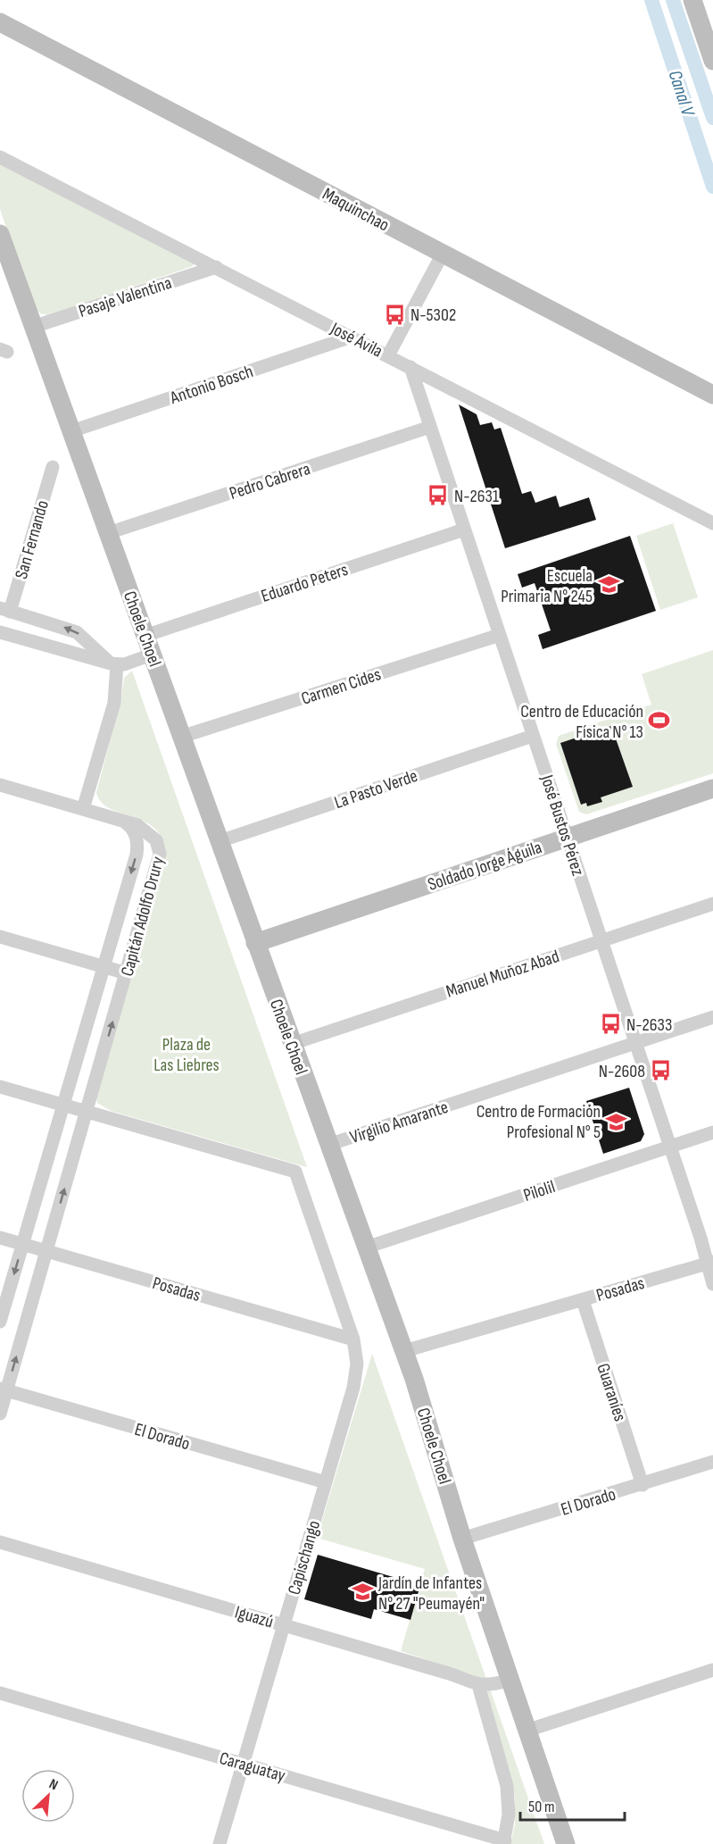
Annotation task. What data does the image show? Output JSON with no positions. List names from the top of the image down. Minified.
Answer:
{"streets":{"street":["Maquinchao","Pasaje Valentina","José Ávila","Antonio Bosch","Pedro Cabrera","San Fernando","Eduardo Peters","Choele Choel","Carmen Cides","La Pasto Verde","José Bustos Pérez","Soldado Jorge Águila","Capitán Adolfo Drury","Manuel Muñoz Abad","Virgilio Amarante","Pilolil","Posadas","Guaraníes","El Dorado","Capischango","Iguazú","Caraguatay"]},"crossings":[["Pasaje Valentina","José Ávila"],["Pasaje Valentina","Choele Choel"],["José Ávila","Antonio Bosch"],["José Ávila","José Bustos Pérez"],["Antonio Bosch","Choele Choel"],["Pedro Cabrera","Choele Choel"],["Pedro Cabrera","José Bustos Pérez"],["Eduardo Peters","Choele Choel"],["Eduardo Peters","José Bustos Pérez"],["Choele Choel","Carmen Cides"],["Choele Choel","La Pasto Verde"],["Choele Choel","Soldado Jorge Águila"],["Choele Choel","Manuel Muñoz Abad"],["Choele Choel","Virgilio Amarante"],["Choele Choel","Pilolil"],["Choele Choel","Posadas"],["Choele Choel","El Dorado"],["Choele Choel","Iguazú"],["Carmen Cides","José Bustos Pérez"],["La Pasto Verde","José Bustos Pérez"],["José Bustos Pérez","Soldado Jorge Águila"],["José Bustos Pérez","Manuel Muñoz Abad"],["José Bustos Pérez","Virgilio Amarante"],["José Bustos Pérez","Pilolil"],["José Bustos Pérez","Posadas"],["Capitán Adolfo Drury","Posadas"],["Capitán Adolfo Drury","El Dorado"],["Posadas","Guaraníes"],["Posadas","Capischango"],["Guaraníes","El Dorado"],["El Dorado","Capischango"],["Capischango","Iguazú"],["Capischango","Caraguatay"]],"water":["Canal V"],"parks":["Plaza de Las Liebres"],"places":{"bus stop":["N-5302","N-2631","N-2633","N-2608"],"school or university":["Escuela Primaria N° 245","Centro de Formación Profesional N° 5","Jardín de Infantes N° 27 \"Peumayén\""],"sports":["Centro de Educación Física N° 13"]},"scale_bar":"50 m","north":"top right"}
